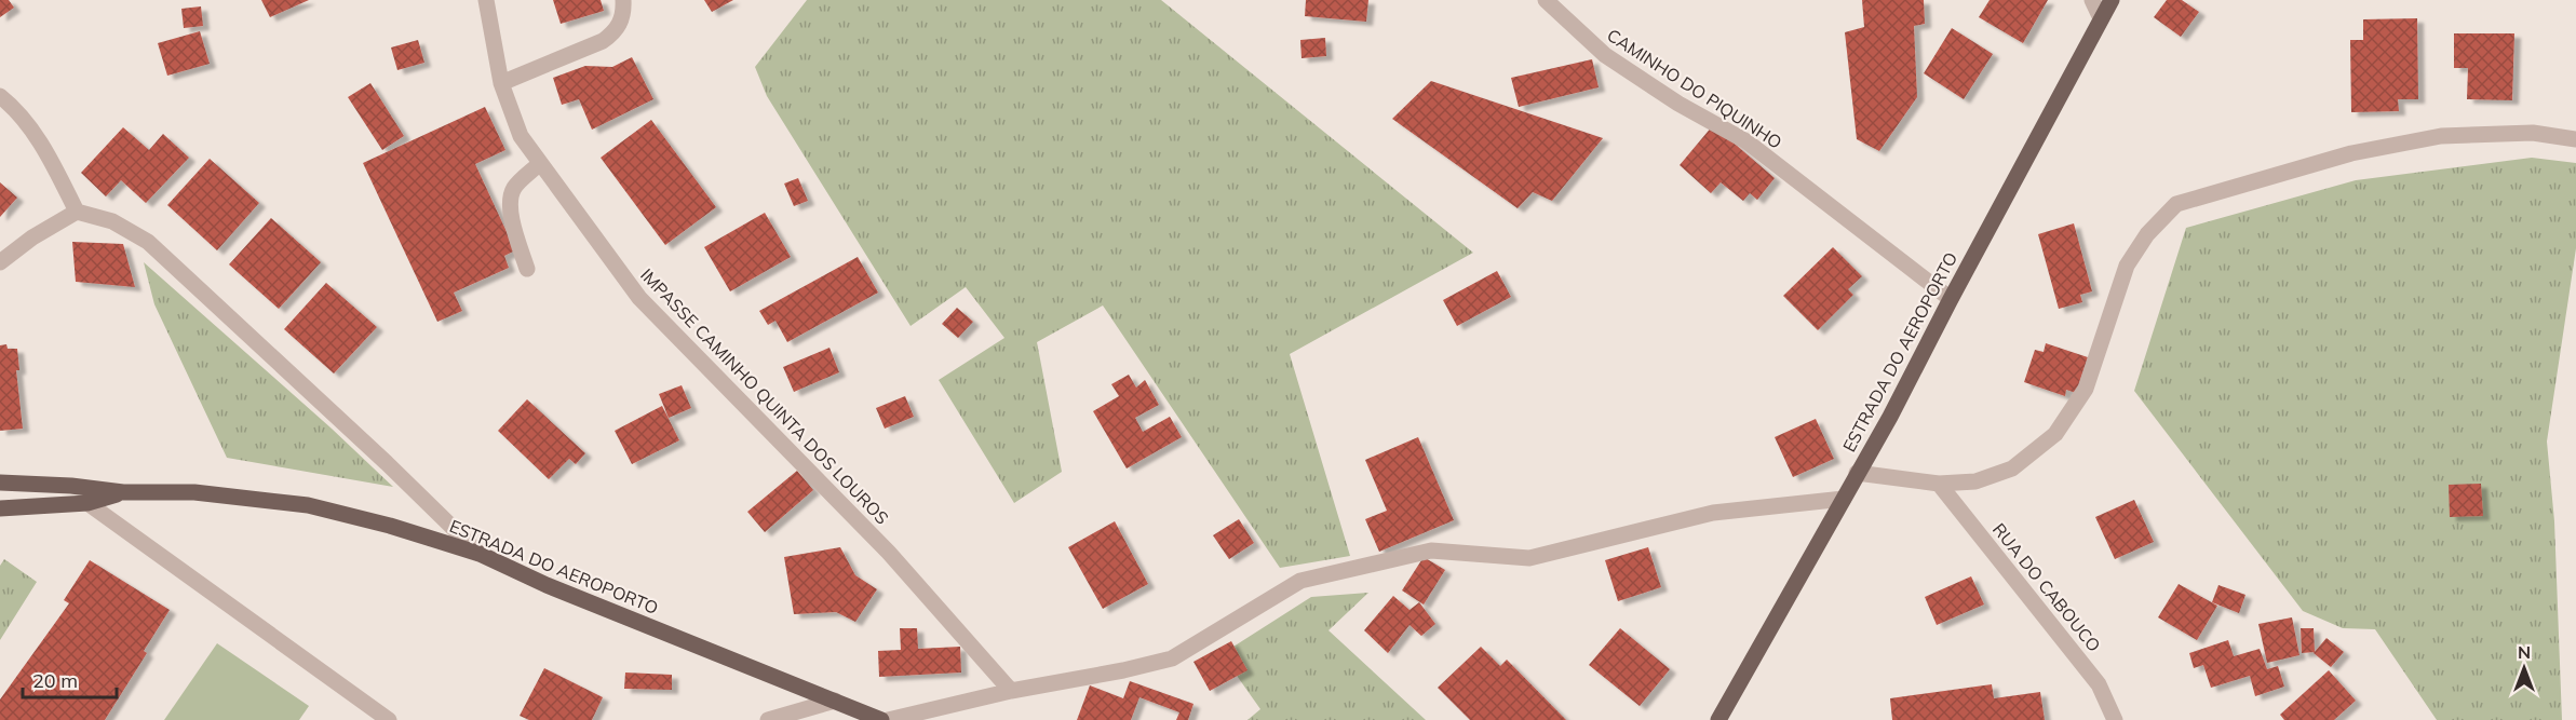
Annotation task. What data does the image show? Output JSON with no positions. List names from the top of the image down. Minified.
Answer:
{"streets":{"main road":["ESTRADA DO AEROPORTO"],"street":["CAMINHO DO PIQUINHO","IMPASSE CAMINHO QUINTA DOS LOUROS","RUA DO CABOUCO"]},"crossings":[["CAMINHO DO PIQUINHO","ESTRADA DO AEROPORTO"]],"scale_bar":"20 m","north":"top"}
